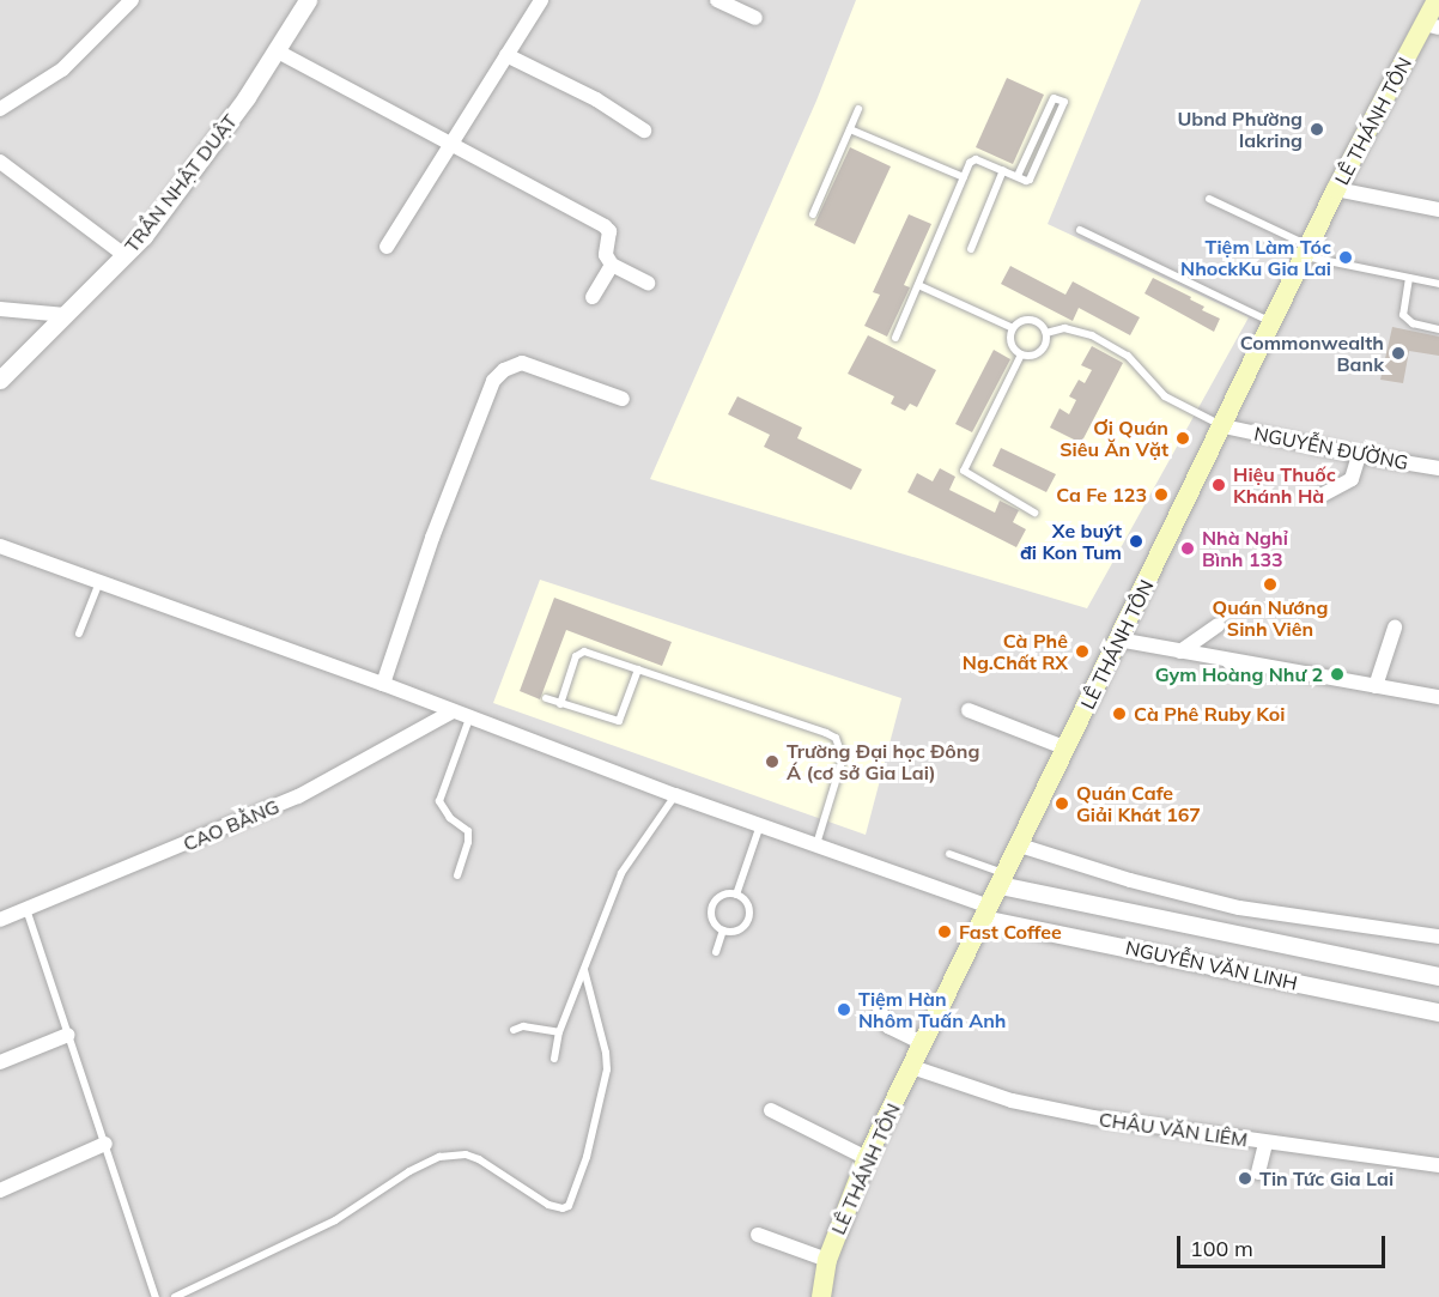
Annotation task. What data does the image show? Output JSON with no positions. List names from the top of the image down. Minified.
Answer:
{"streets":{"main road":["LÊ THÁNH TÔN"],"street":["TRẦN NHẬT DUẬT","NGUYỄN ĐƯỜNG","CAO BẰNG","NGUYỄN VĂN LINH","CHÂU VĂN LIÊM"]},"crossings":[["LÊ THÁNH TÔN","NGUYỄN ĐƯỜNG"],["LÊ THÁNH TÔN","NGUYỄN VĂN LINH"],["LÊ THÁNH TÔN","CHÂU VĂN LIÊM"]],"places":["Ubnd Phường Iakring","Tiệm Làm Tóc NhockKu Gia Lai","Commonwealth Bank","Ơi Quán Siêu Ăn Vặt","Hiệu Thuốc Khánh Hà","Ca Fe 123","Xe buýt đi Kon Tum","Nhà Nghỉ Bình 133","Quán Nướng Sinh Viên","Cà Phê Ng.Chất RX","Gym Hoàng Như 2","Cà Phê Ruby Koi","Trường Đại học Đông Á (cơ sở Gia Lai)","Quán Cafe Giải Khát 167","Fast Coffee","Tiệm Hàn Nhôm Tuấn Anh","Tin Tức Gia Lai"],"scale_bar":"100 m"}
